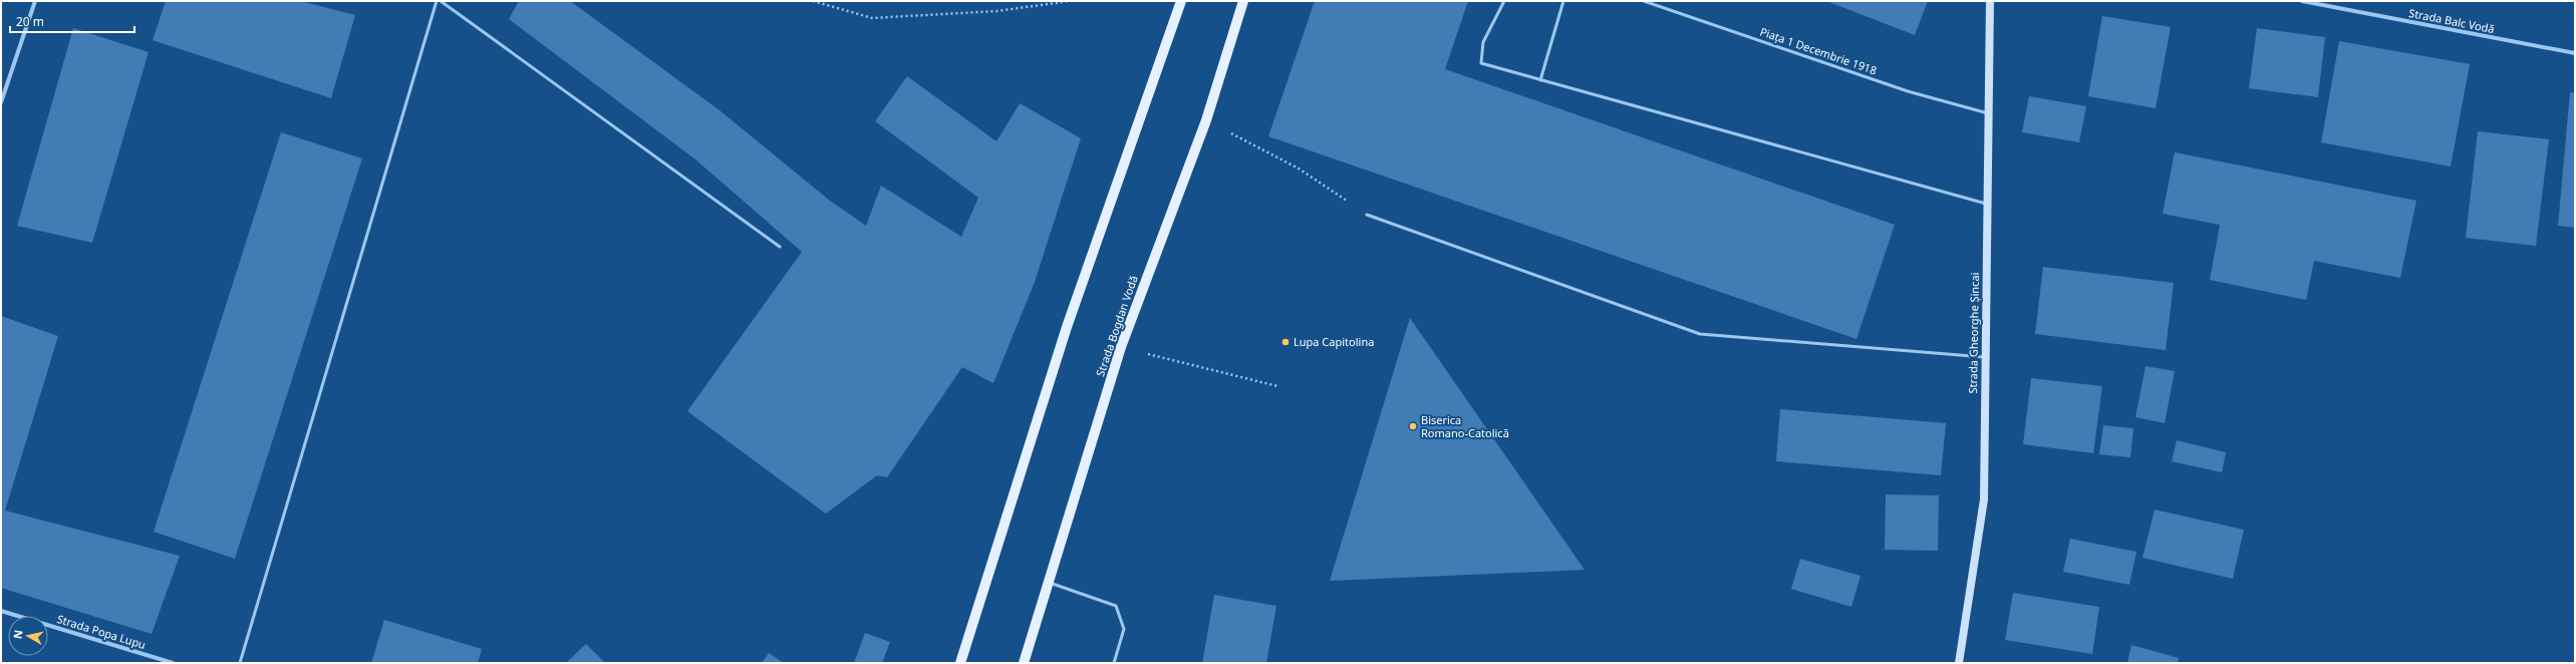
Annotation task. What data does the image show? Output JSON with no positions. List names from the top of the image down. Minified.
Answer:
{"streets":{"main road":["Strada Bogdan Vodă","Strada Gheorghe Șincai"],"street":["Strada Balc Vodă","Strada Popa Lupu"],"lane":["Piața 1 Decembrie 1918"]},"crossings":[["Piața 1 Decembrie 1918","Strada Gheorghe Șincai"]],"places":["Lupa Capitolina","Biserica Romano-Catolică"],"scale_bar":"20 m","north":"left"}
